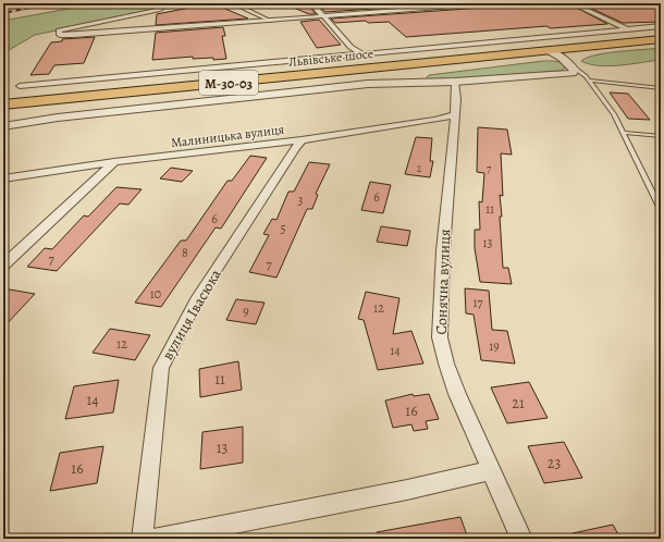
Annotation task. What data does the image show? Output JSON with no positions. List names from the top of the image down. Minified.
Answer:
{"streets":{"main road":["Львівське шосе","М-30-03"],"street":["Малиницька вулиця","Сонячна вулиця","вулиця Івасюка"]},"crossings":[["Малиницька вулиця","Сонячна вулиця"],["Малиницька вулиця","вулиця Івасюка"]],"house_numbers":["2","7","6","3","11","6","5","13","8","7","7","10","17","12","9","12","19","14","11","14","21","16","13","23","16"]}
